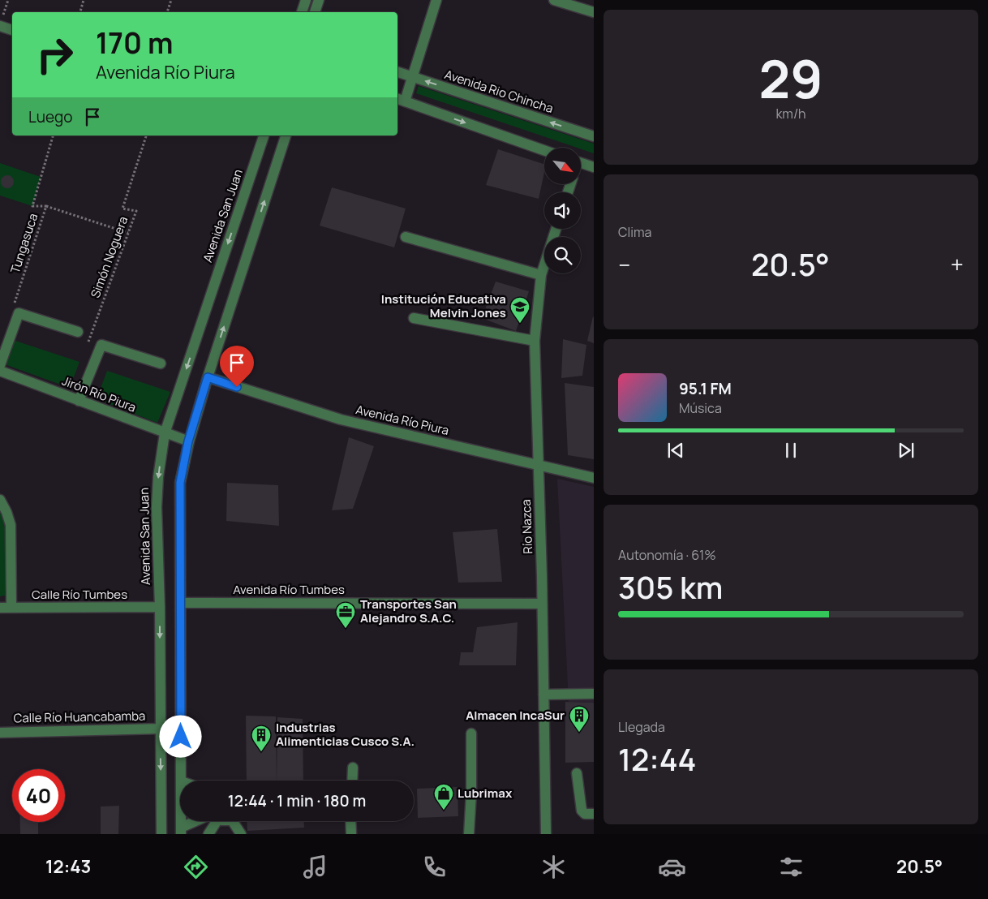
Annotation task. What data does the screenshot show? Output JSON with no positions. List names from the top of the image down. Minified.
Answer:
{"streets":{"street":["Avenida Rio Chincha","Avenida San Juan","Jirón Río Piura","Avenida Río Piura","Río Nazca","Avenida Río Tumbes","Calle Río Tumbes","Calle Río Huancabamba"],"path":["Tungasuca","Simón Noguera"]},"crossings":[["Avenida San Juan","Jirón Río Piura"],["Avenida San Juan","Calle Río Tumbes"],["Avenida San Juan","Calle Río Huancabamba"],["Avenida Río Piura","Río Nazca"],["Río Nazca","Avenida Río Tumbes"]],"places":{"school or university":["Institución Educativa Melvin Jones"],"office":["Transportes San Alejandro S.A.C."],"building":["Almacen IncaSur","Industrias Alimenticias Cusco S.A."],"shop":["Lubrimax"]},"north":"bottom right","page":{"tile":[["29","km/h"],"Clima",["Autonomía · 61%","305 km"],["Llegada","12:44"]],"turn":["170 m","Avenida Río Piura"],"then":"Luego","heat":["−","20.5°","+"],"song":["95.1 FM","Música"],"limit":"40","trip":"12:44 · 1 min · 180 m","tabs":["12:43","20.5°"]}}
